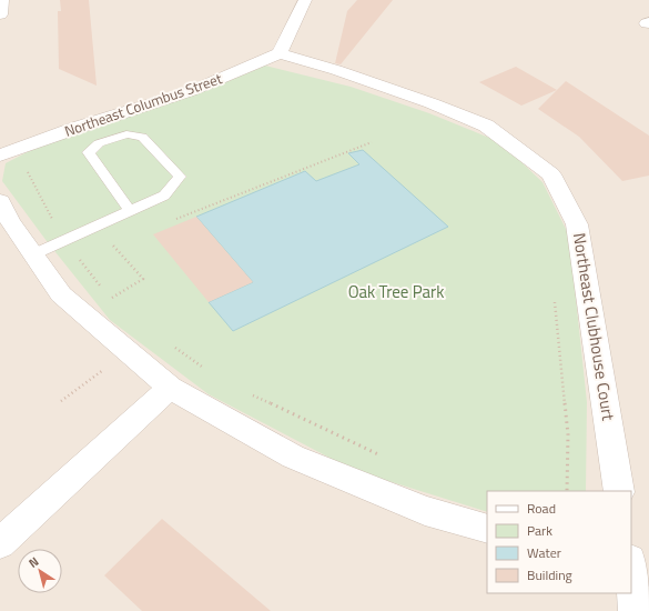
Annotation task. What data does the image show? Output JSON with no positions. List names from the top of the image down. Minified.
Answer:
{"streets":{"street":["Northeast Columbus Street","Northeast Clubhouse Court"]},"crossings":[["Northeast Columbus Street","Northeast Clubhouse Court"]],"parks":["Oak Tree Park"],"legend":["Road","Park","Water","Building"],"north":"top left"}
